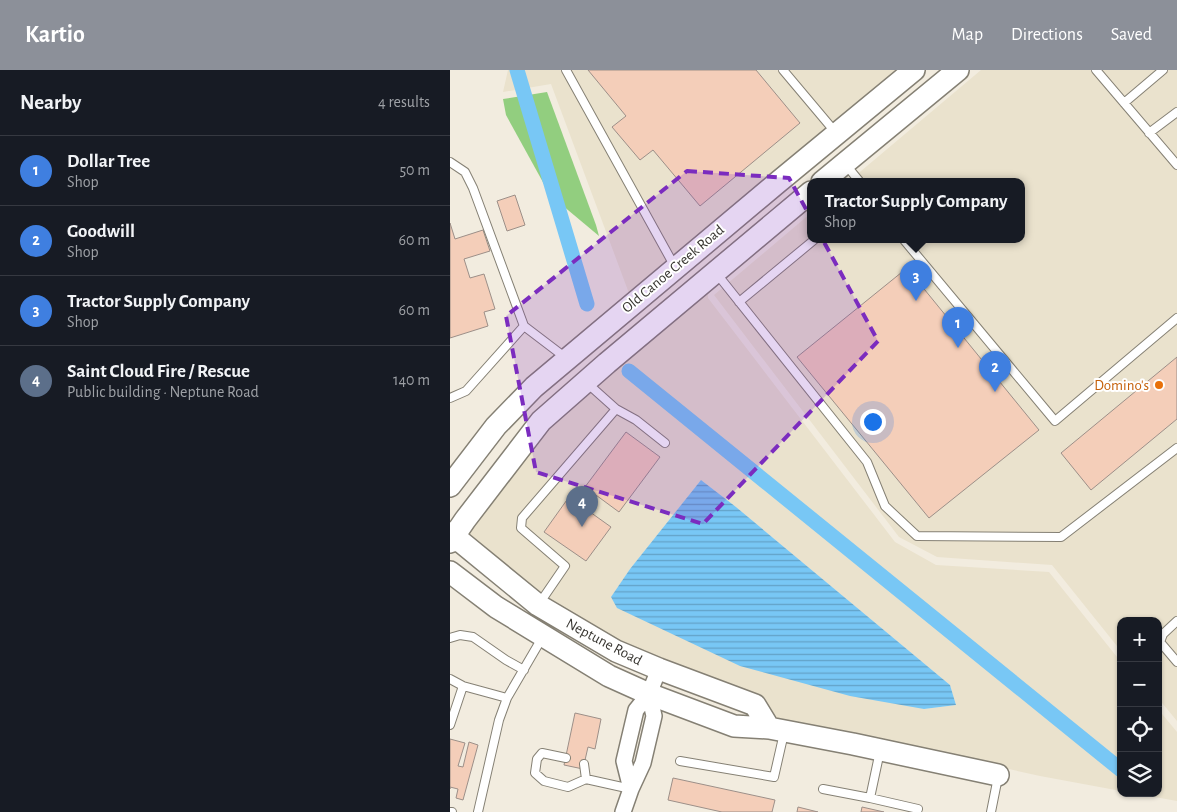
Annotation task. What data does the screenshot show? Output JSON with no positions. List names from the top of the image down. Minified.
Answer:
{"streets":{"main road":["Old Canoe Creek Road","Neptune Road"]},"crossings":[["Old Canoe Creek Road","Neptune Road"]],"places":["Domino's"],"page":{"header":"Kartio","nav":["Map","Directions","Saved"],"heading":["Nearby","4 results"],"list":[{"mark":"1","name":"Dollar Tree","note":"Shop","value":"50 m"},{"mark":"2","name":"Goodwill","note":"Shop","value":"60 m"},{"mark":"3","name":"Tractor Supply Company","note":"Shop","value":"60 m"},{"mark":"4","name":"Saint Cloud Fire / Rescue","note":"Public building · Neptune Road","value":"140 m"}],"popup":["Tractor Supply Company","Shop"],"pins":["3","1","2","4"],"map_buttons":["+","−"]}}
